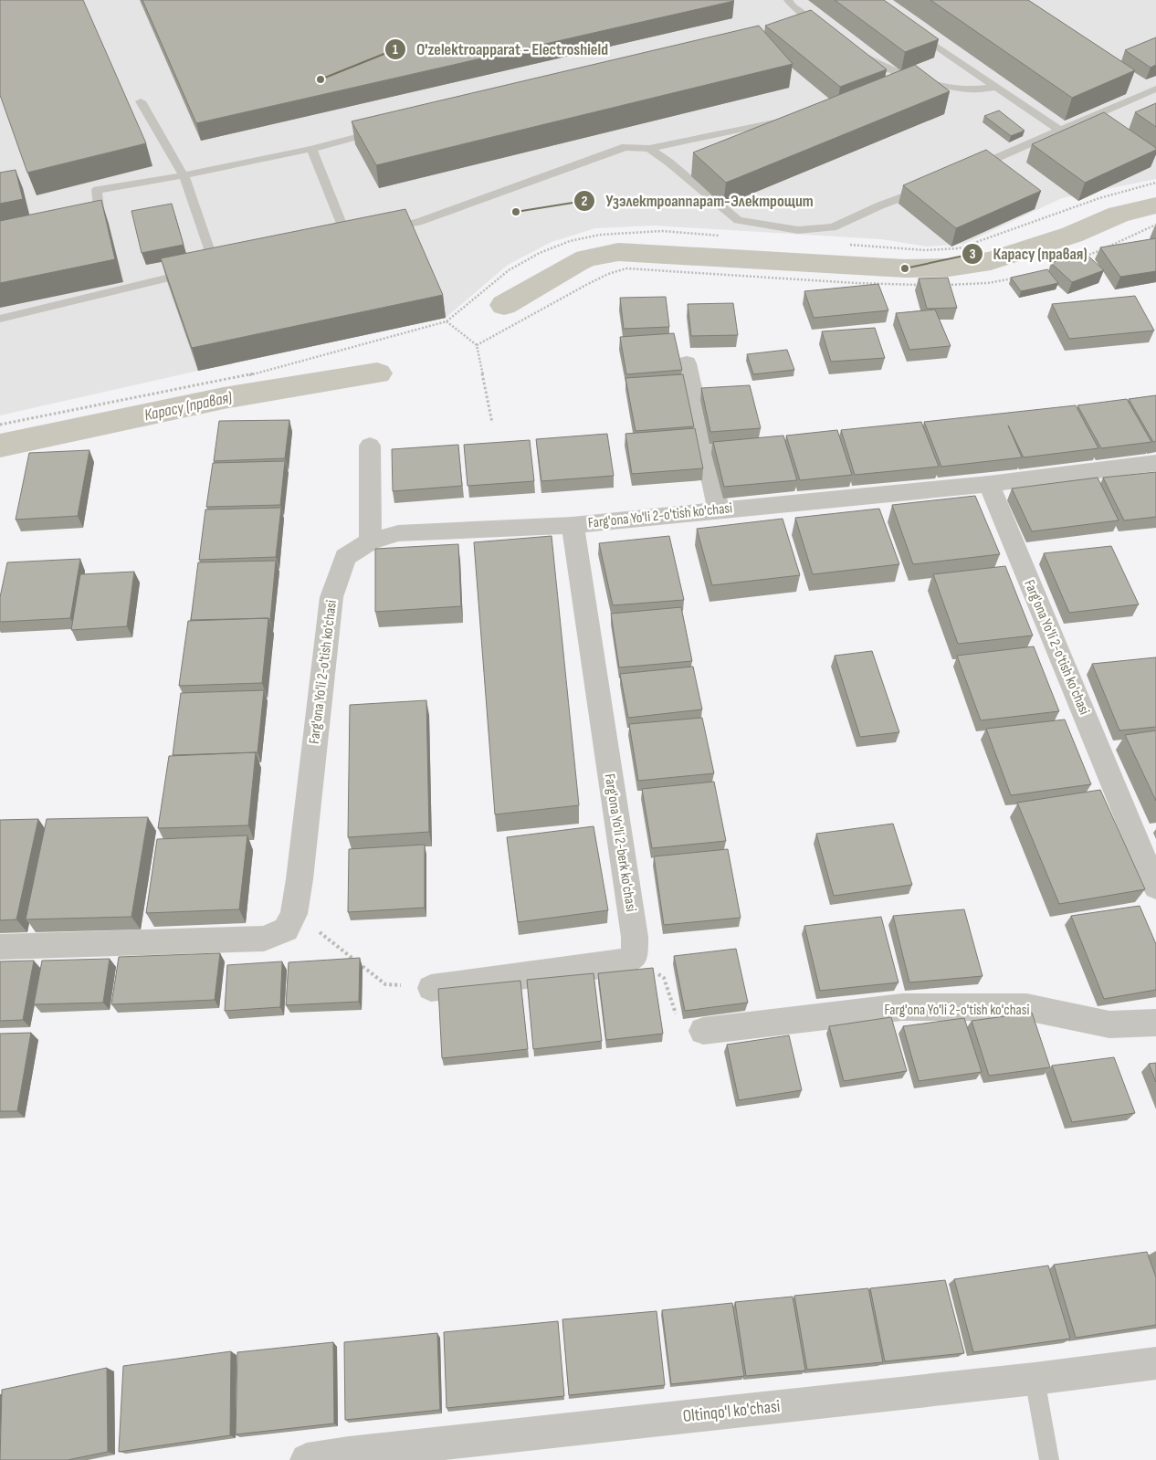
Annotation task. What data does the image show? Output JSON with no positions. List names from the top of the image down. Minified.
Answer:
{"streets":{"street":["Farg'ona Yo'li 2-o'tish ko'chasi","Farg'ona Yo'li 2-berk ko'chasi","Oltinqo'l ko'chasi"]},"crossings":[["Farg'ona Yo'li 2-o'tish ko'chasi","Farg'ona Yo'li 2-berk ko'chasi"]],"water":["Карасу (правая)"],"places":["O'zelektroapparat - Electroshield","Узэлектроаппарат-Электрощит","Карасу (правая)"]}
